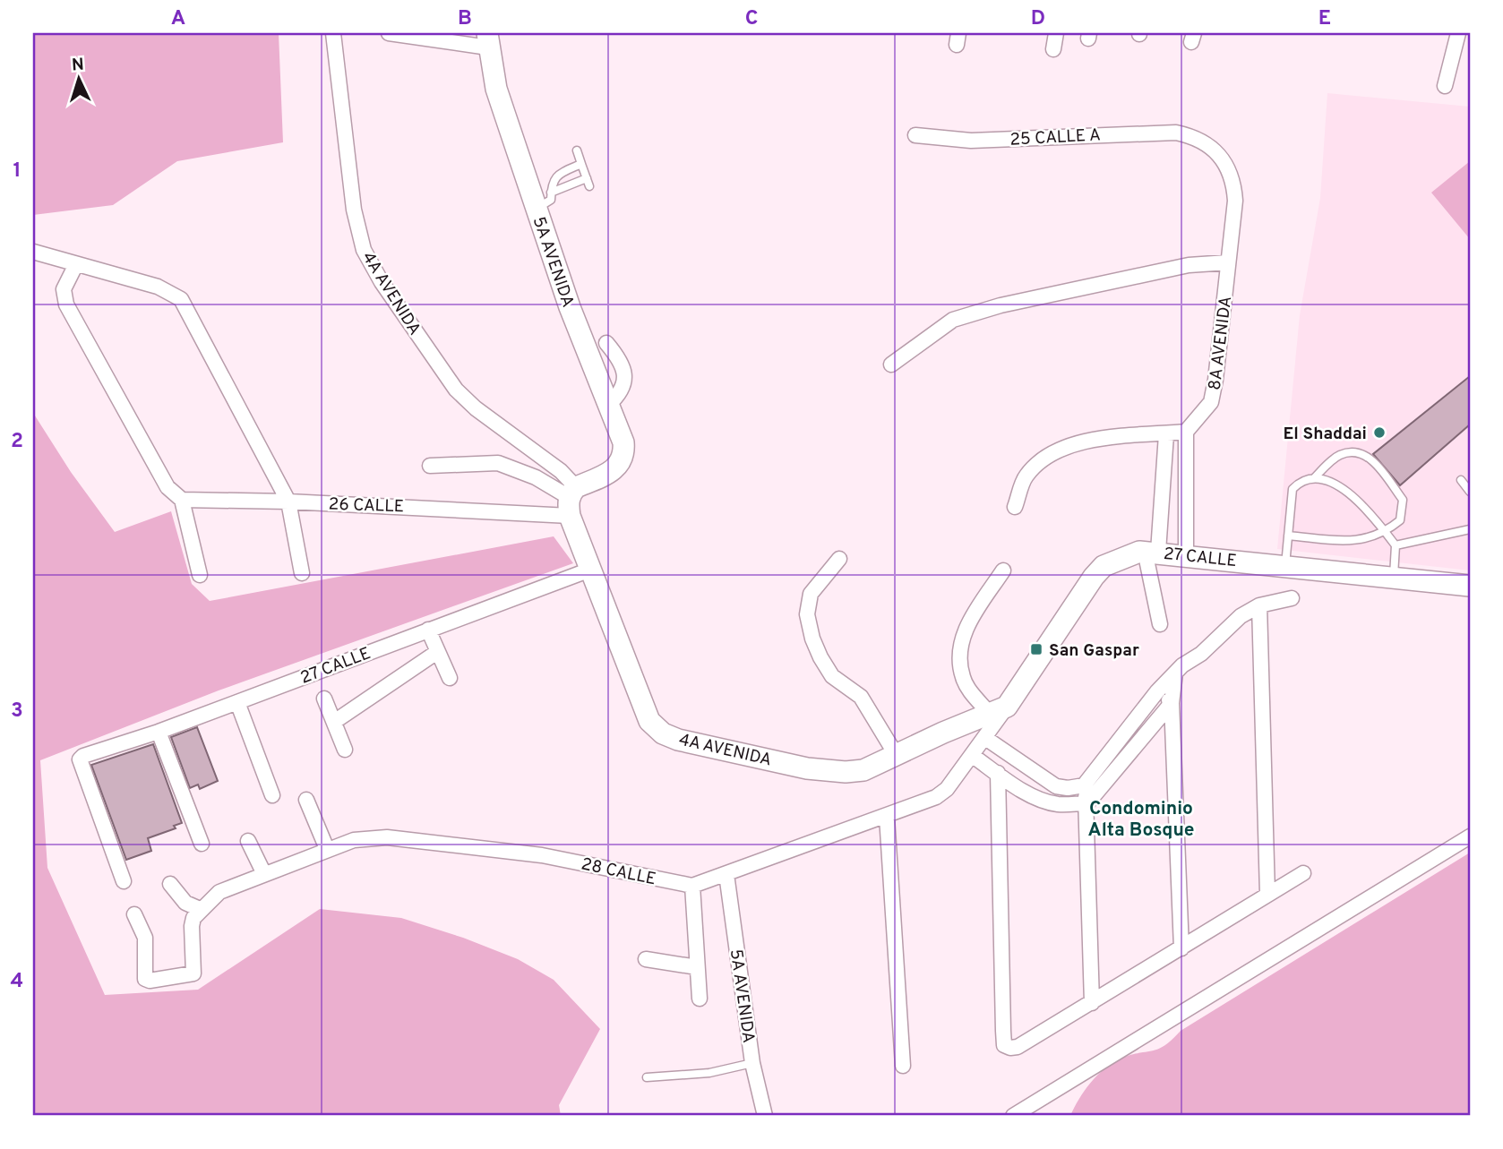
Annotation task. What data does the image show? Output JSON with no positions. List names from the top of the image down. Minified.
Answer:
{"streets":{"street":["25 CALLE A","5A AVENIDA","4A AVENIDA","8A AVENIDA","26 CALLE","27 CALLE","28 CALLE"]},"crossings":[["25 CALLE A","8A AVENIDA"],["5A AVENIDA","4A AVENIDA"],["5A AVENIDA","26 CALLE"],["5A AVENIDA","28 CALLE"],["4A AVENIDA","26 CALLE"],["4A AVENIDA","27 CALLE"],["4A AVENIDA","28 CALLE"],["27 CALLE","28 CALLE"]],"districts":["Condominio Alta Bosque"],"places":{"other":["El Shaddai"],"transit":["San Gaspar"]},"north":"top","grid":{"columns":["A","B","C","D","E"],"rows":["1","2","3","4"]}}
